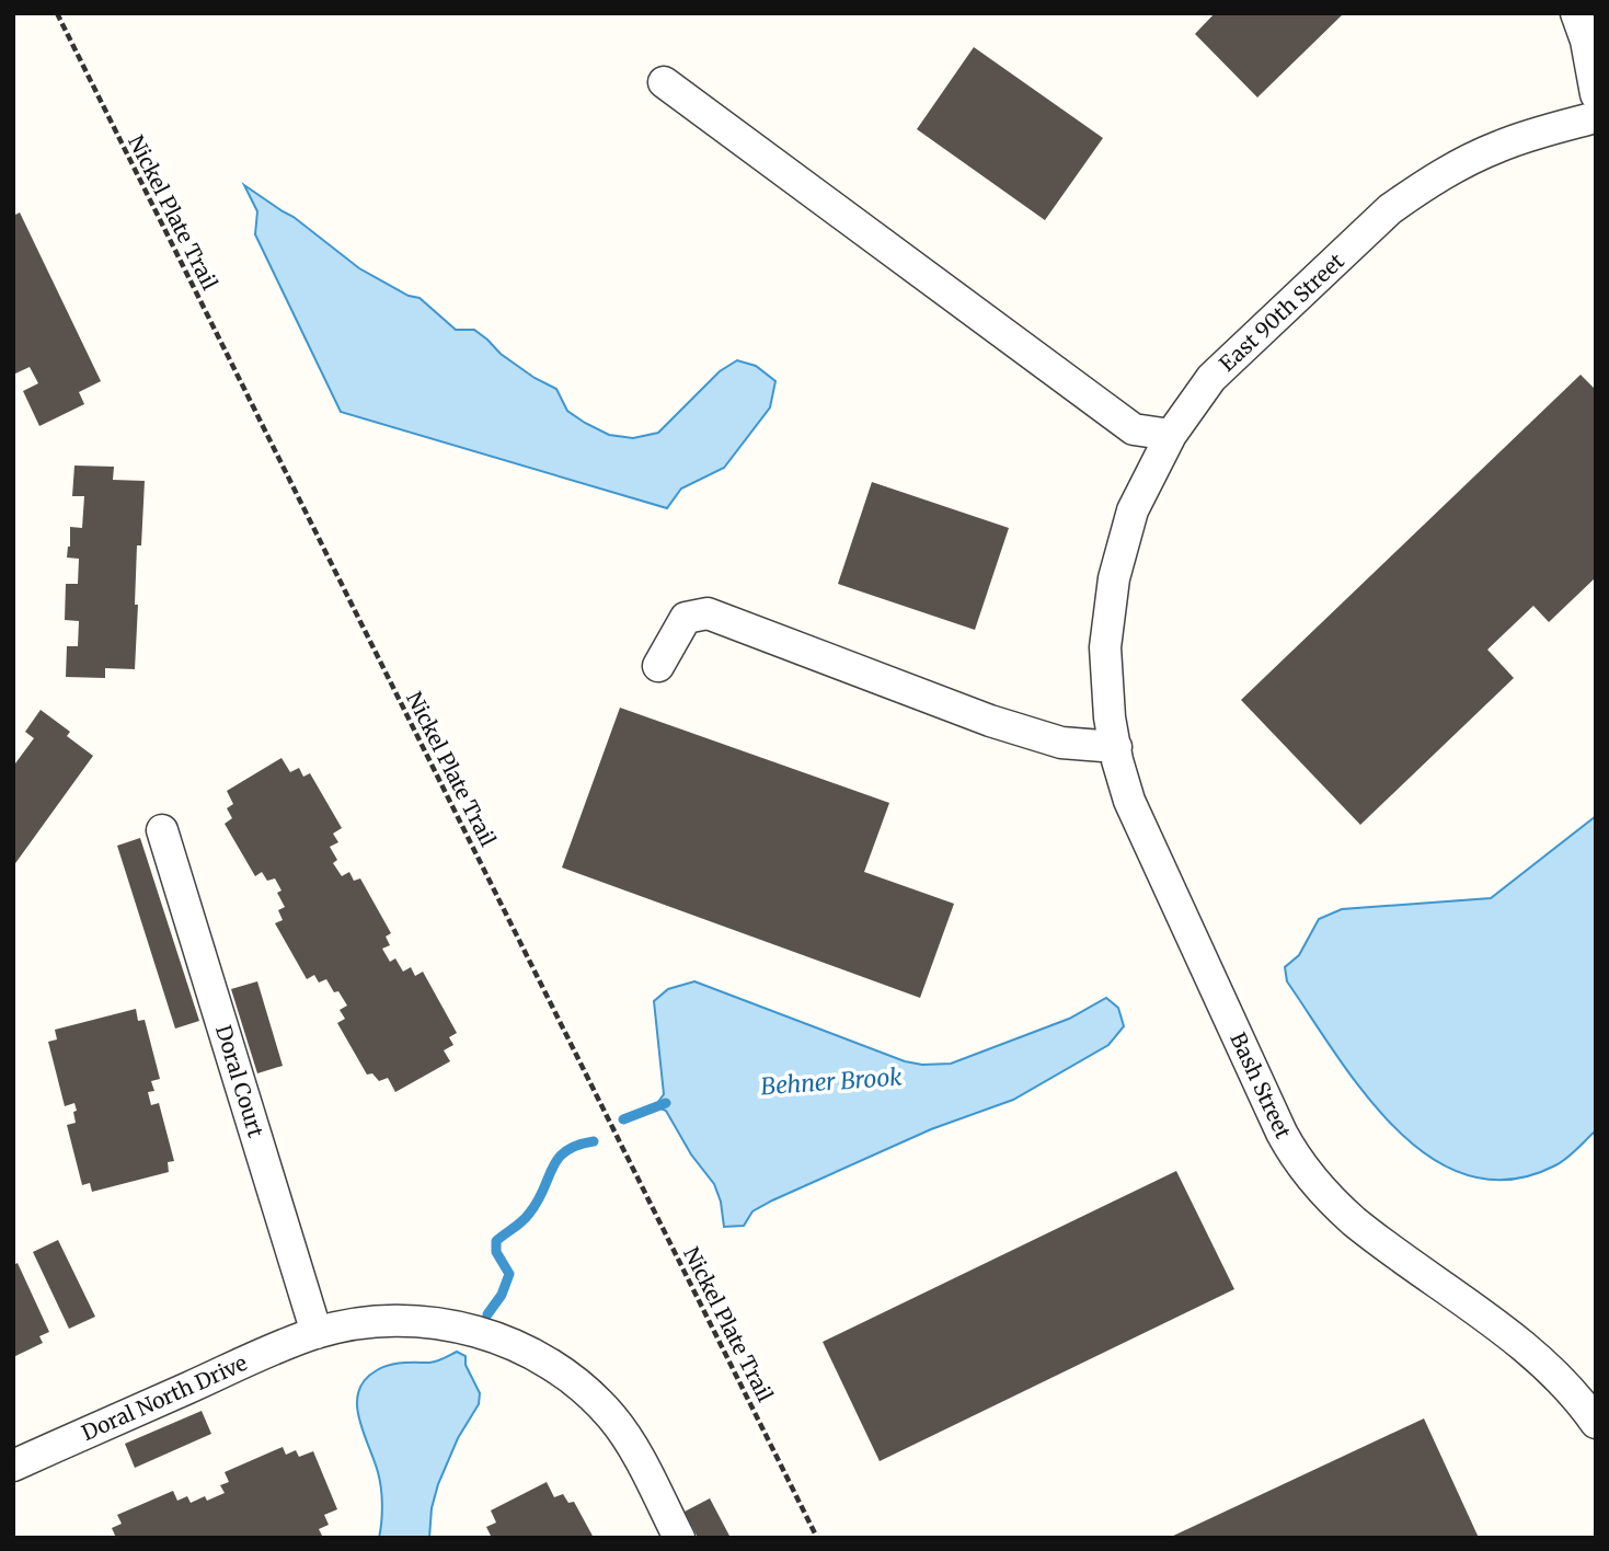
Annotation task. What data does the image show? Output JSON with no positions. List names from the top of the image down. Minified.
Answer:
{"streets":{"street":["East 90th Street","Doral Court","Bash Street","Doral North Drive"],"path":["Nickel Plate Trail"]},"crossings":[["East 90th Street","Bash Street"],["Doral Court","Doral North Drive"]],"water":["Behner Brook"]}
